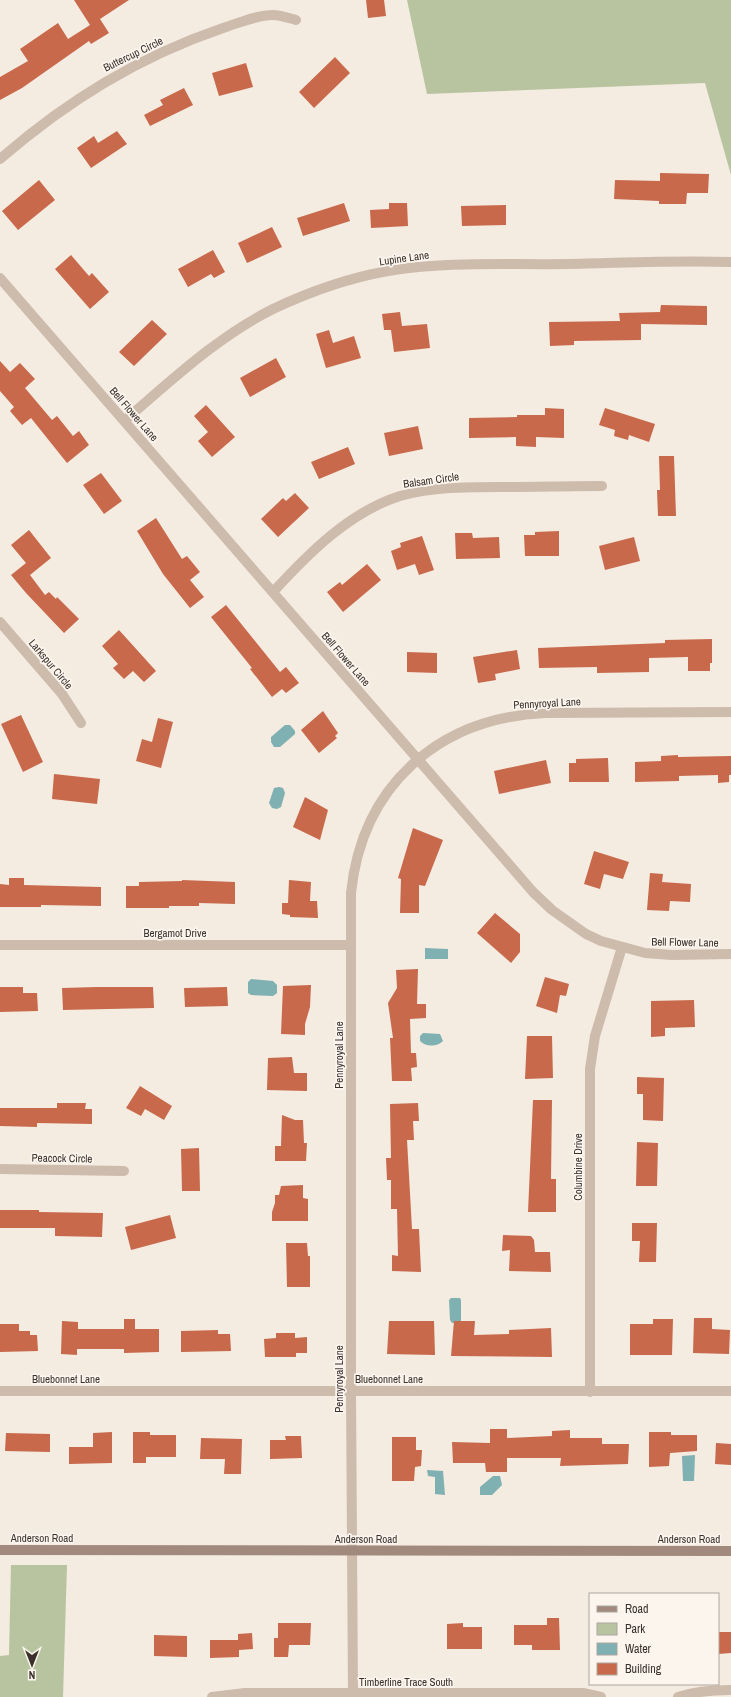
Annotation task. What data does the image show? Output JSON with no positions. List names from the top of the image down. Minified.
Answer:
{"streets":{"street":["Buttercup Circle","Lupine Lane","Bell Flower Lane","Balsam Circle","Larkspur Circle","Pennyroyal Lane","Bergamot Drive","Peacock Circle","Columbine Drive","Bluebonnet Lane","Anderson Road","Timberline Trace South"]},"crossings":[["Lupine Lane","Bell Flower Lane"],["Bell Flower Lane","Balsam Circle"],["Bell Flower Lane","Pennyroyal Lane"],["Bell Flower Lane","Columbine Drive"],["Pennyroyal Lane","Bergamot Drive"],["Pennyroyal Lane","Bluebonnet Lane"],["Pennyroyal Lane","Anderson Road"],["Pennyroyal Lane","Timberline Trace South"],["Columbine Drive","Bluebonnet Lane"]],"legend":["Road","Park","Water","Building"],"north":"bottom"}
